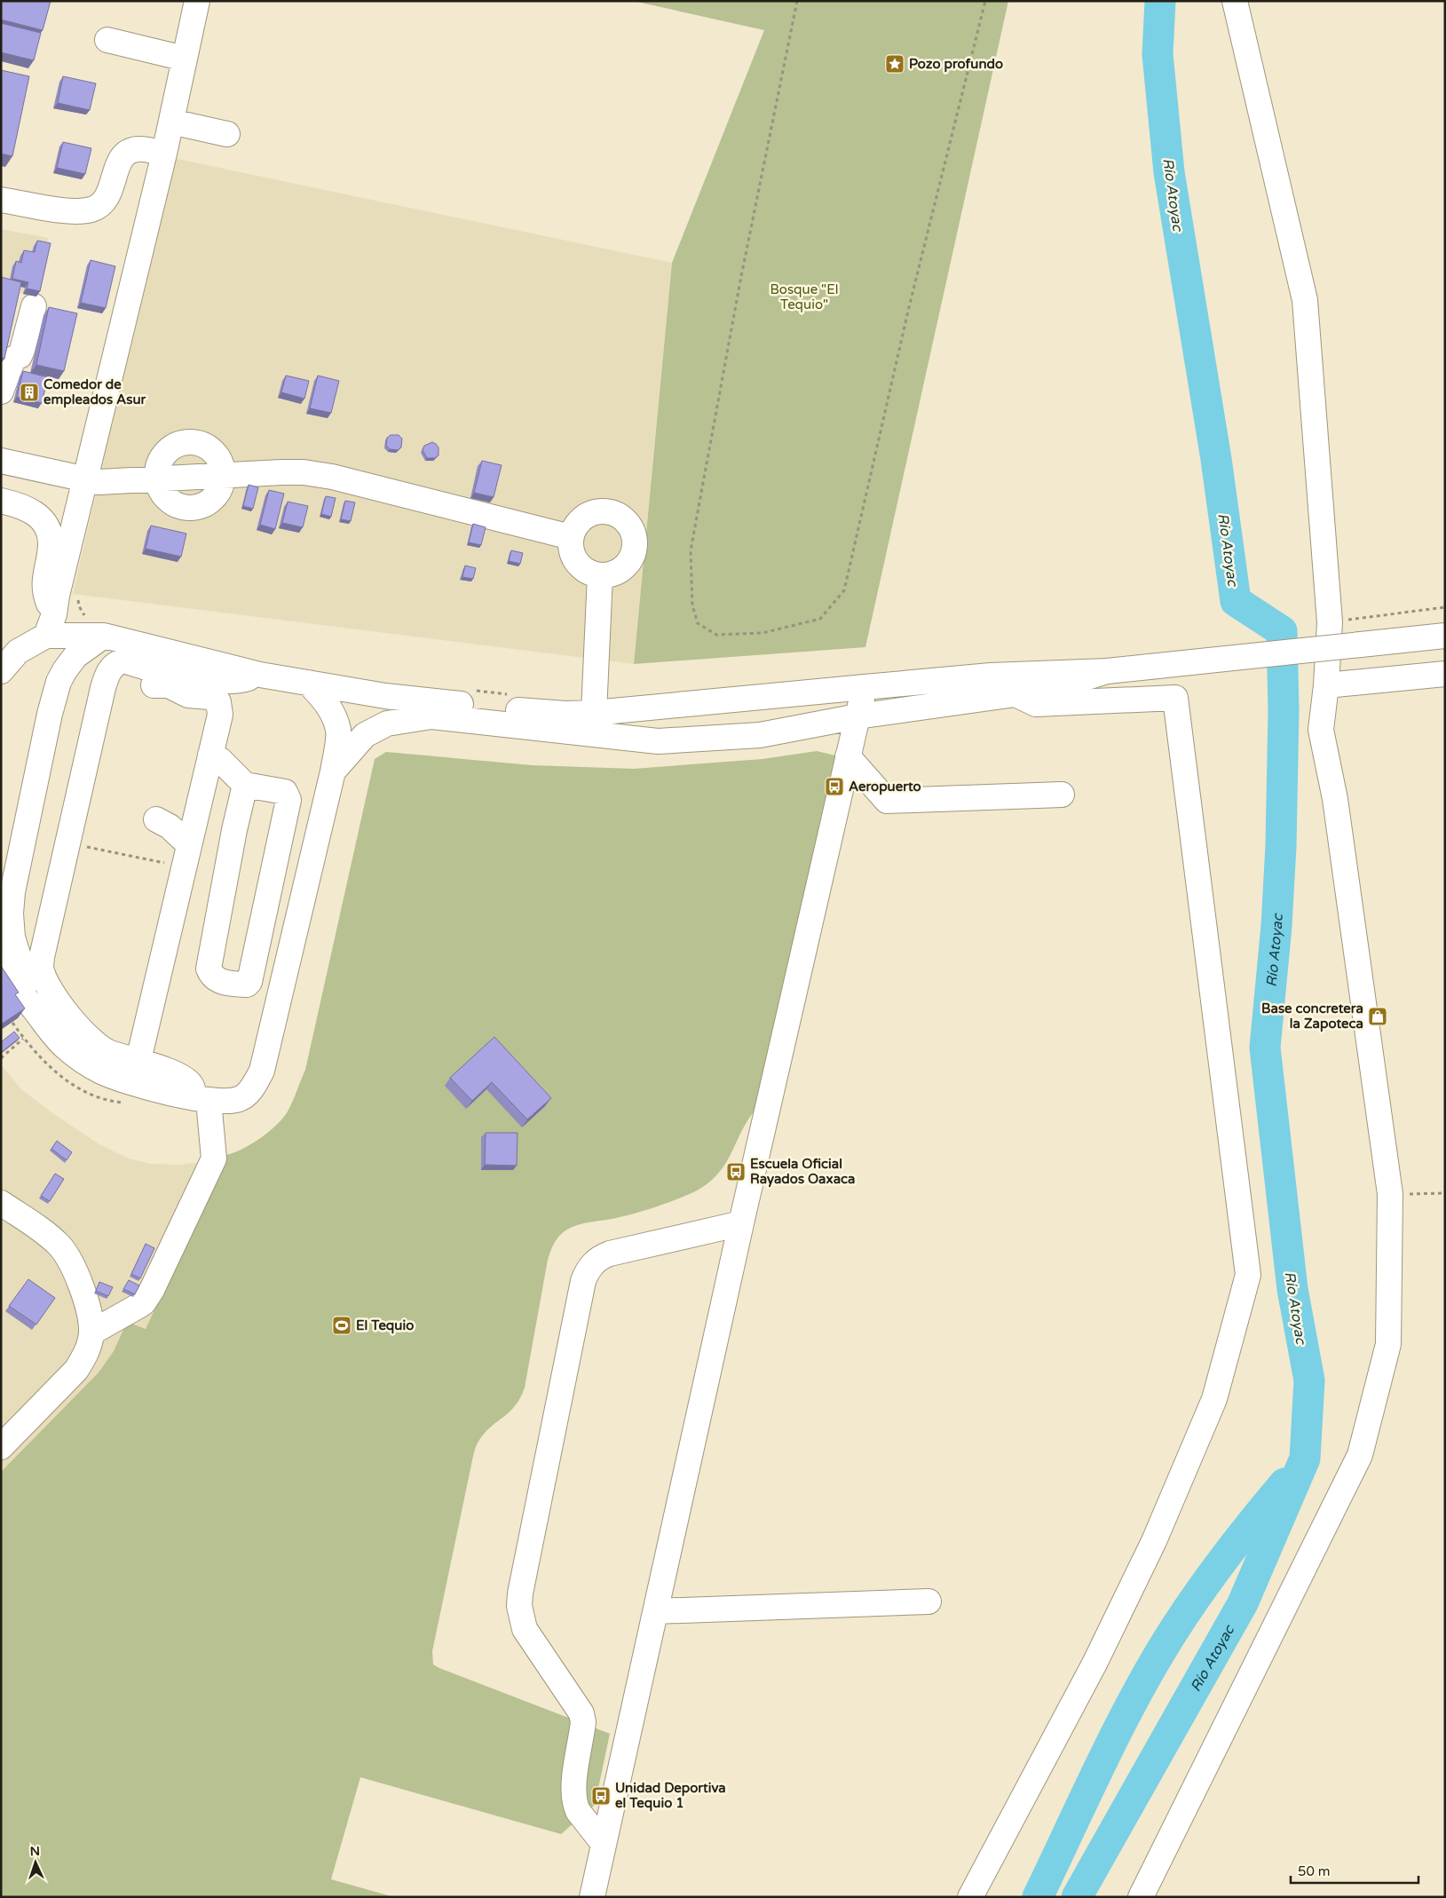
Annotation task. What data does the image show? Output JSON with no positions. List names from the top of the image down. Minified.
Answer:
{"water":["Río Atoyac"],"parks":["Bosque \"El Tequio\""],"places":{"place":["Pozo profundo"],"building":["Comedor de empleados Asur"],"bus stop":["Aeropuerto","Escuela Oficial Rayados Oaxaca","Unidad Deportiva el Tequio 1"],"shop":["Base concretera la Zapoteca"],"sports":["El Tequio"]},"scale_bar":"50 m","north":"top"}
